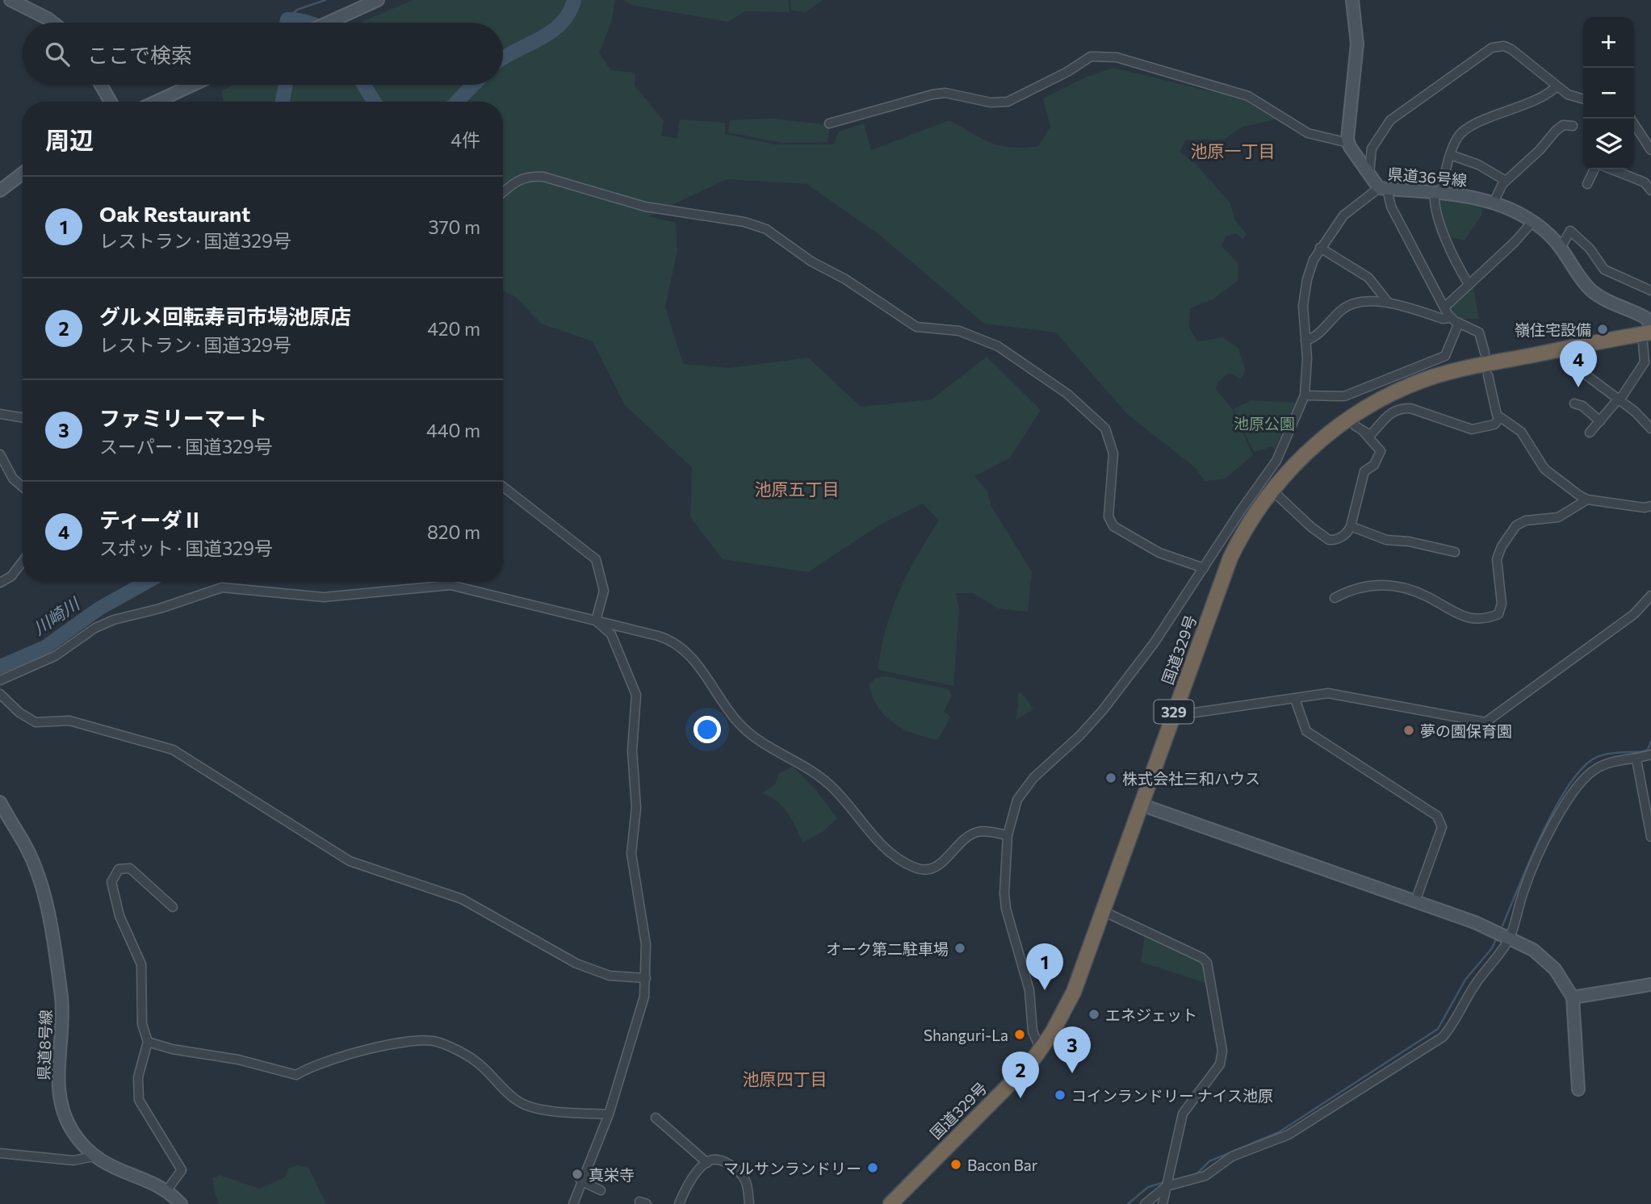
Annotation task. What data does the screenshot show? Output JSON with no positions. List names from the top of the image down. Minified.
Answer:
{"streets":{"highway":["国道329号","329"],"main road":["県道36号線","県道8号線"]},"crossings":[["県道36号線","国道329号"]],"districts":["池原一丁目","池原五丁目","池原四丁目"],"water":["川崎川"],"parks":["池原公園"],"places":["嶺住宅設備","夢の園保育園","株式会社三和ハウス","オーク第二駐車場","エネジェット","Shanguri-La","コインランドリー ナイス池原","Bacon Bar","マルサンランドリー","真栄寺"],"page":{"map_buttons":["+","−"],"search":"ここで検索","heading":["周辺","4件"],"list":[{"mark":"1","name":"Oak Restaurant","note":"レストラン · 国道329号","value":"370 m"},{"mark":"2","name":"グルメ回転寿司市場池原店","note":"レストラン · 国道329号","value":"420 m"},{"mark":"3","name":"ファミリーマート","note":"スーパー · 国道329号","value":"440 m"},{"mark":"4","name":"ティーダⅡ","note":"スポット · 国道329号","value":"820 m"}],"pins":["4","1","3","2"]}}
